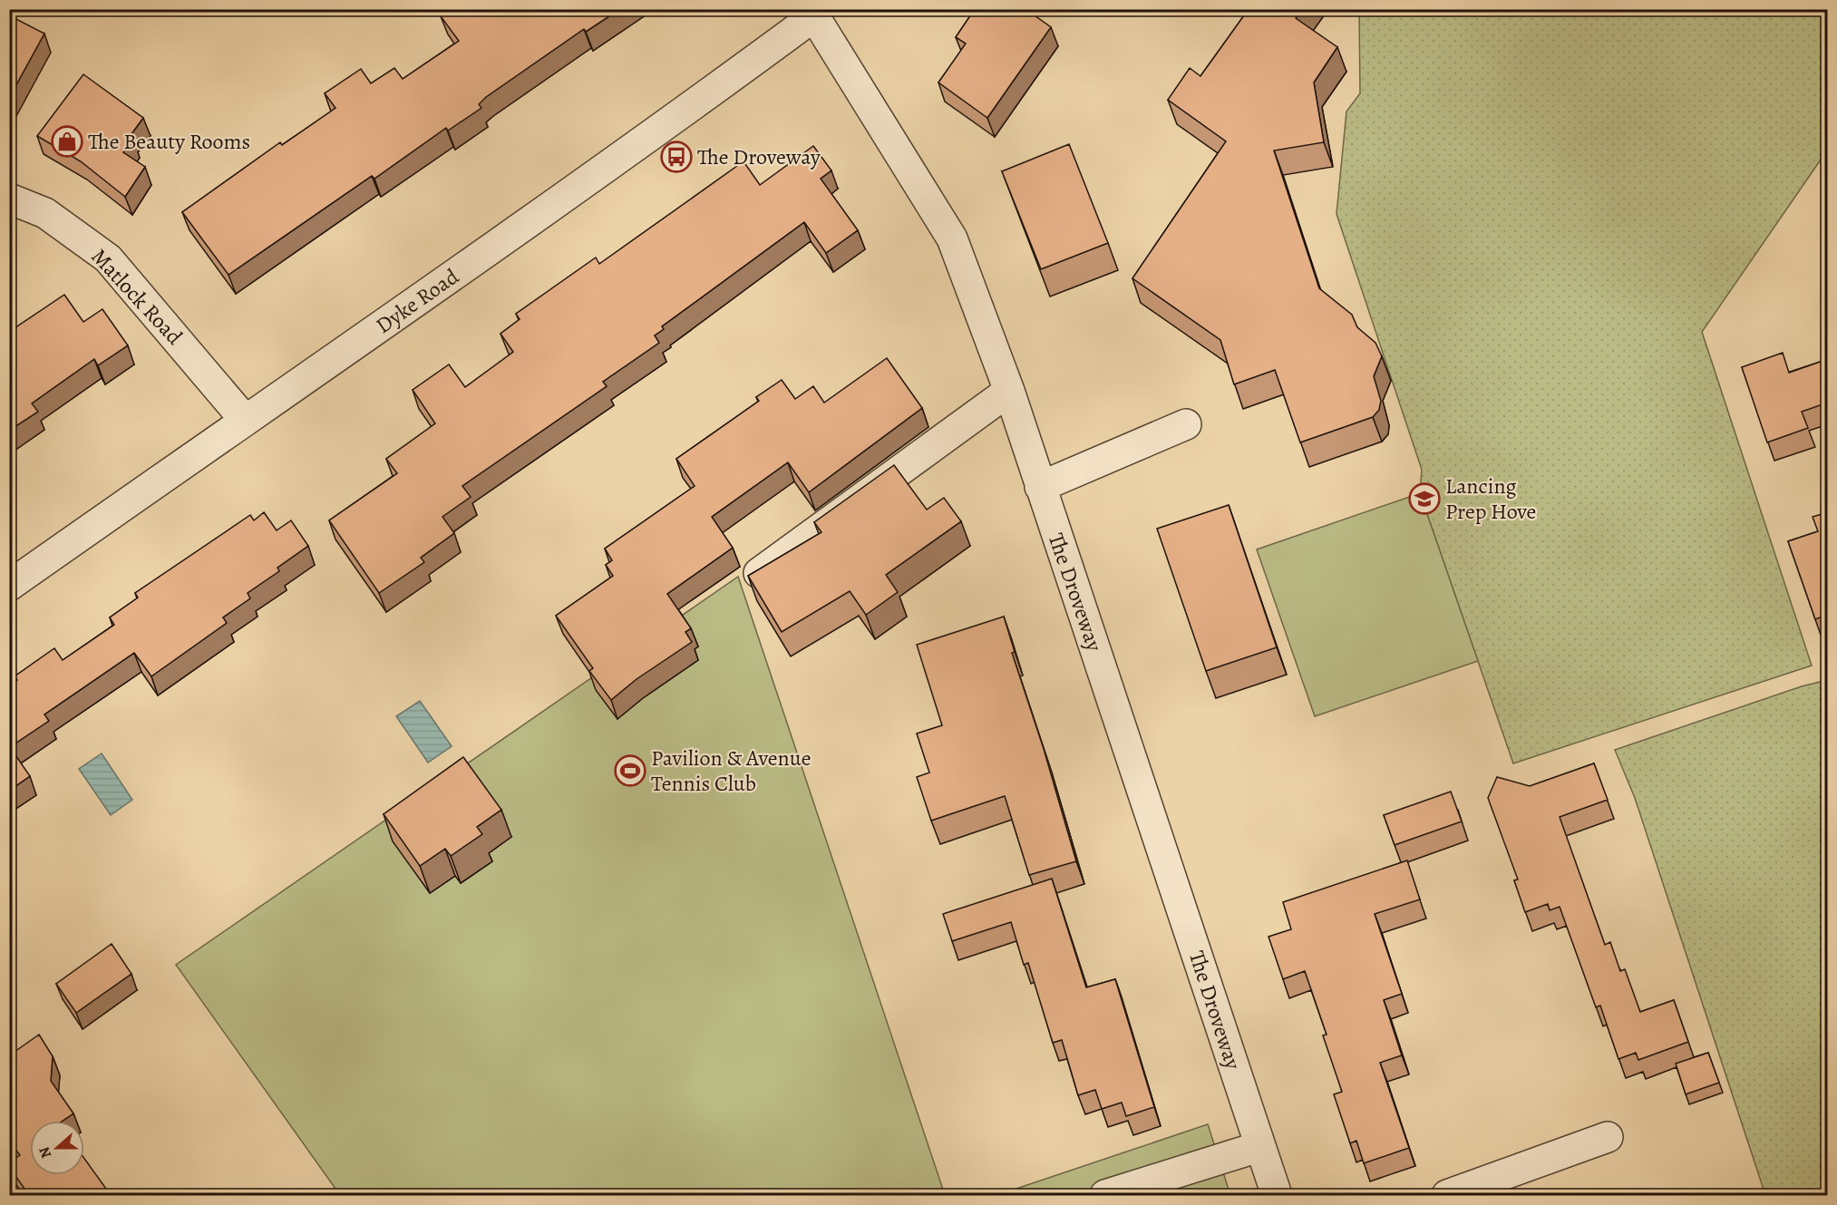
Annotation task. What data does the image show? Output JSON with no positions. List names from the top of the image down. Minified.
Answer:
{"streets":{"street":["Matlock Road","Dyke Road","The Droveway"]},"crossings":[["Matlock Road","Dyke Road"],["Dyke Road","The Droveway"]],"places":{"shop":["The Beauty Rooms"],"bus stop":["The Droveway"],"school or university":["Lancing Prep Hove"],"sports":["Pavilion & Avenue Tennis Club"]},"north":"left"}
